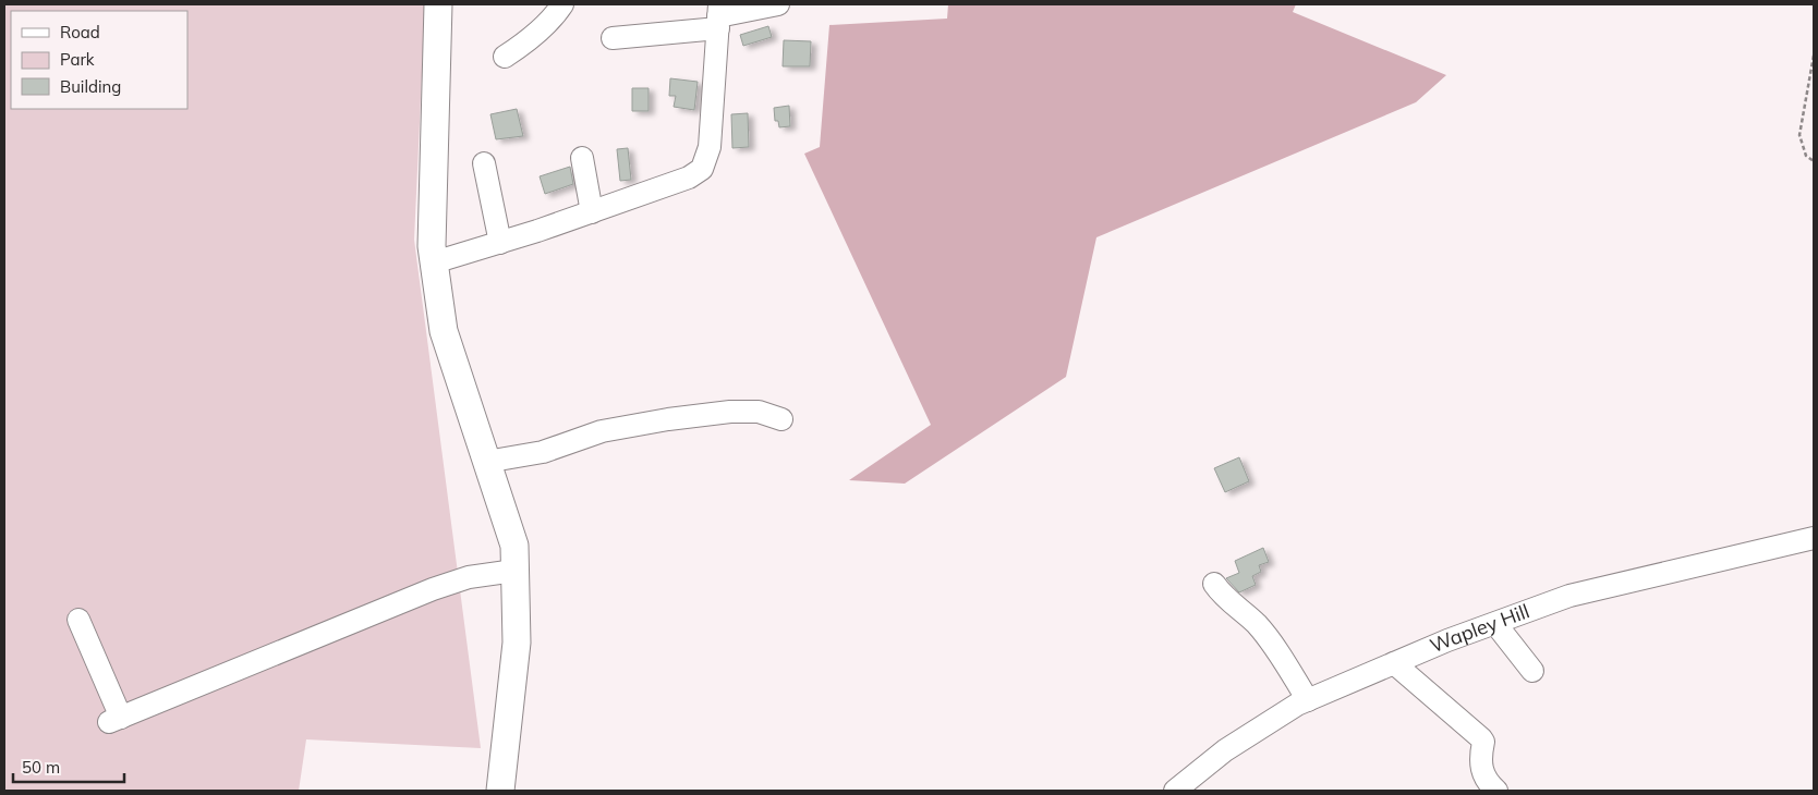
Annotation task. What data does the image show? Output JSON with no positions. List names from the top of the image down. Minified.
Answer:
{"streets":{"street":["Wapley Hill"]},"legend":["Road","Park","Building"],"scale_bar":"50 m"}
